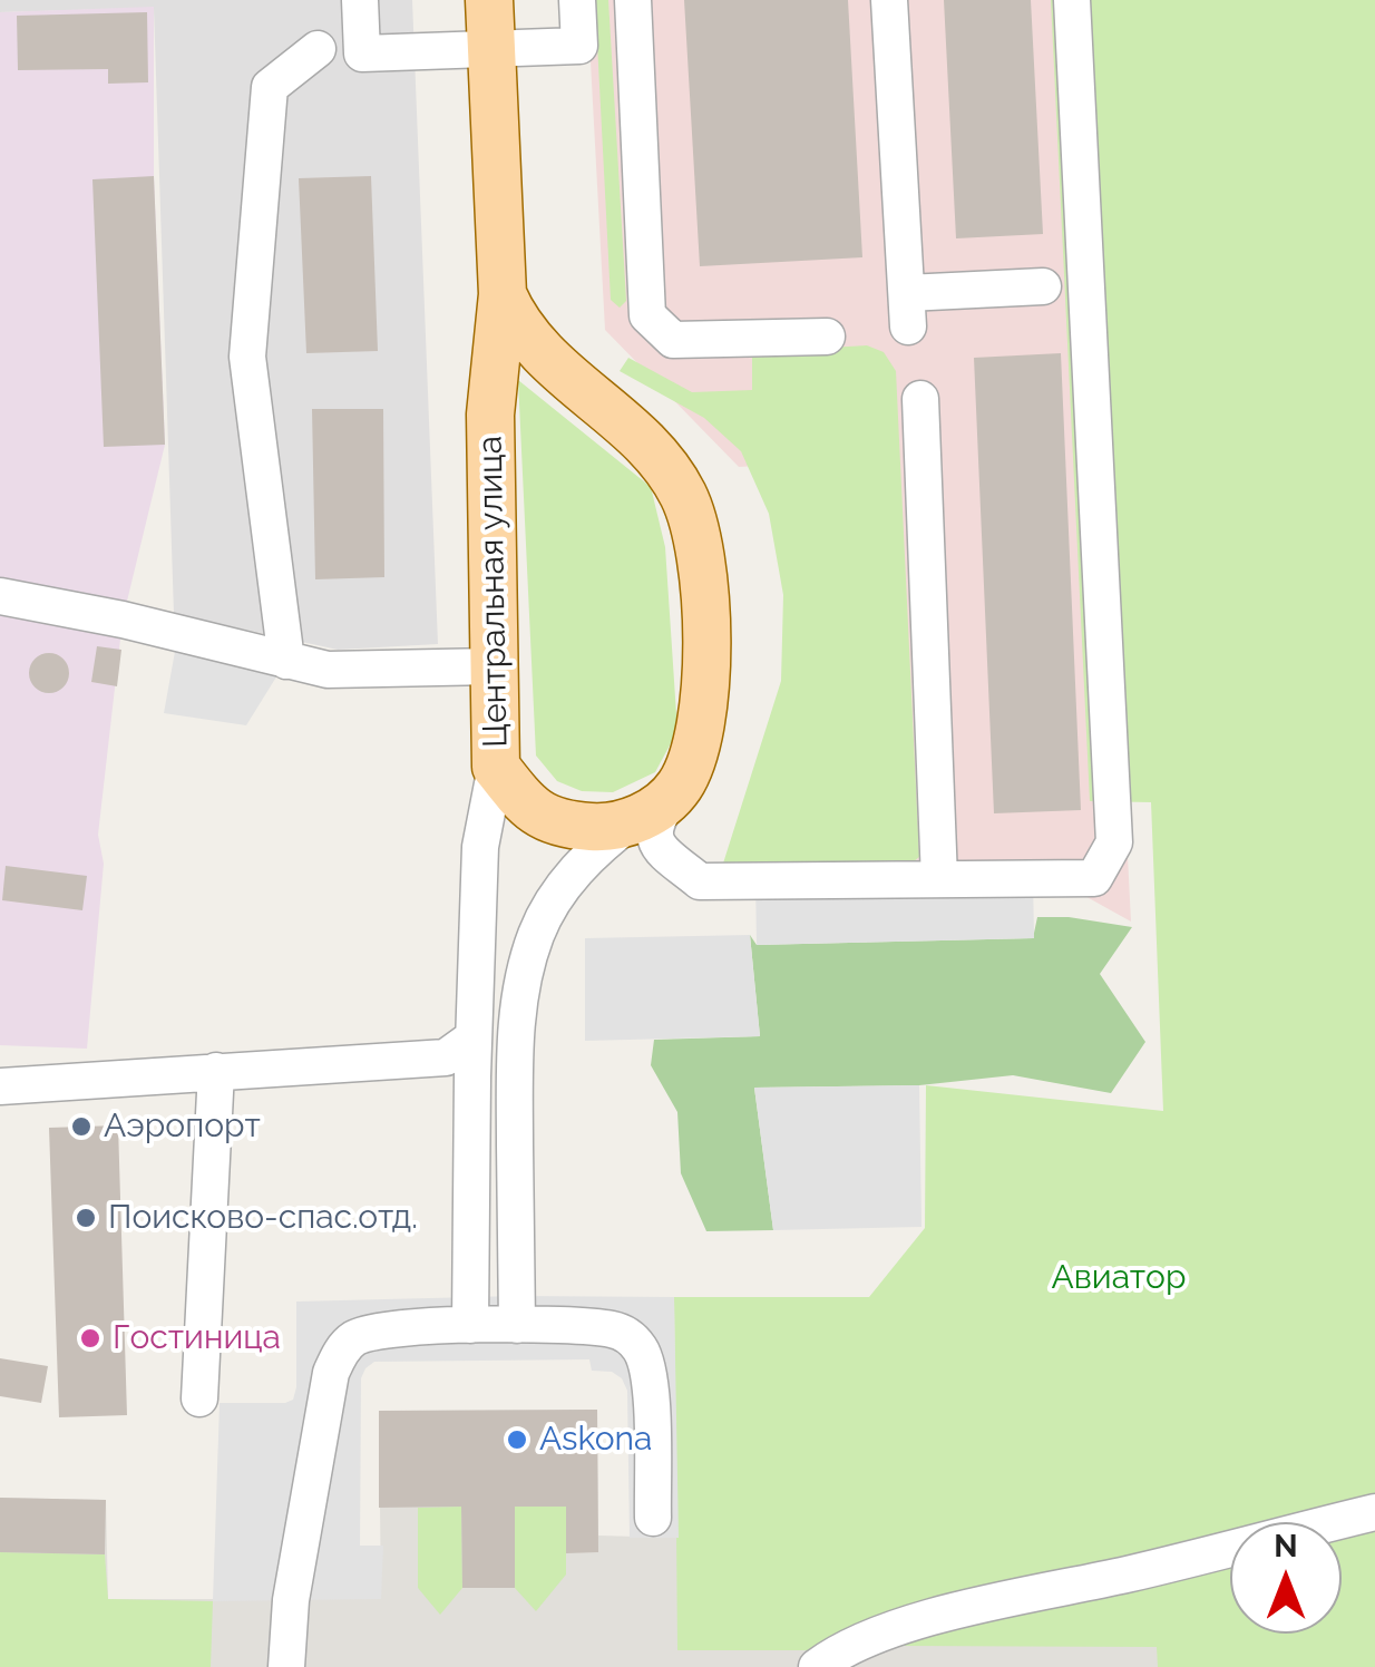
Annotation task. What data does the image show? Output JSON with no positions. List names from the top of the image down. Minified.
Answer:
{"streets":{"main road":["Центральная улица"]},"parks":["Авиатор"],"places":["Аэропорт","Поисково-спас.отд.","Гостиница","Askona"],"north":"top"}
